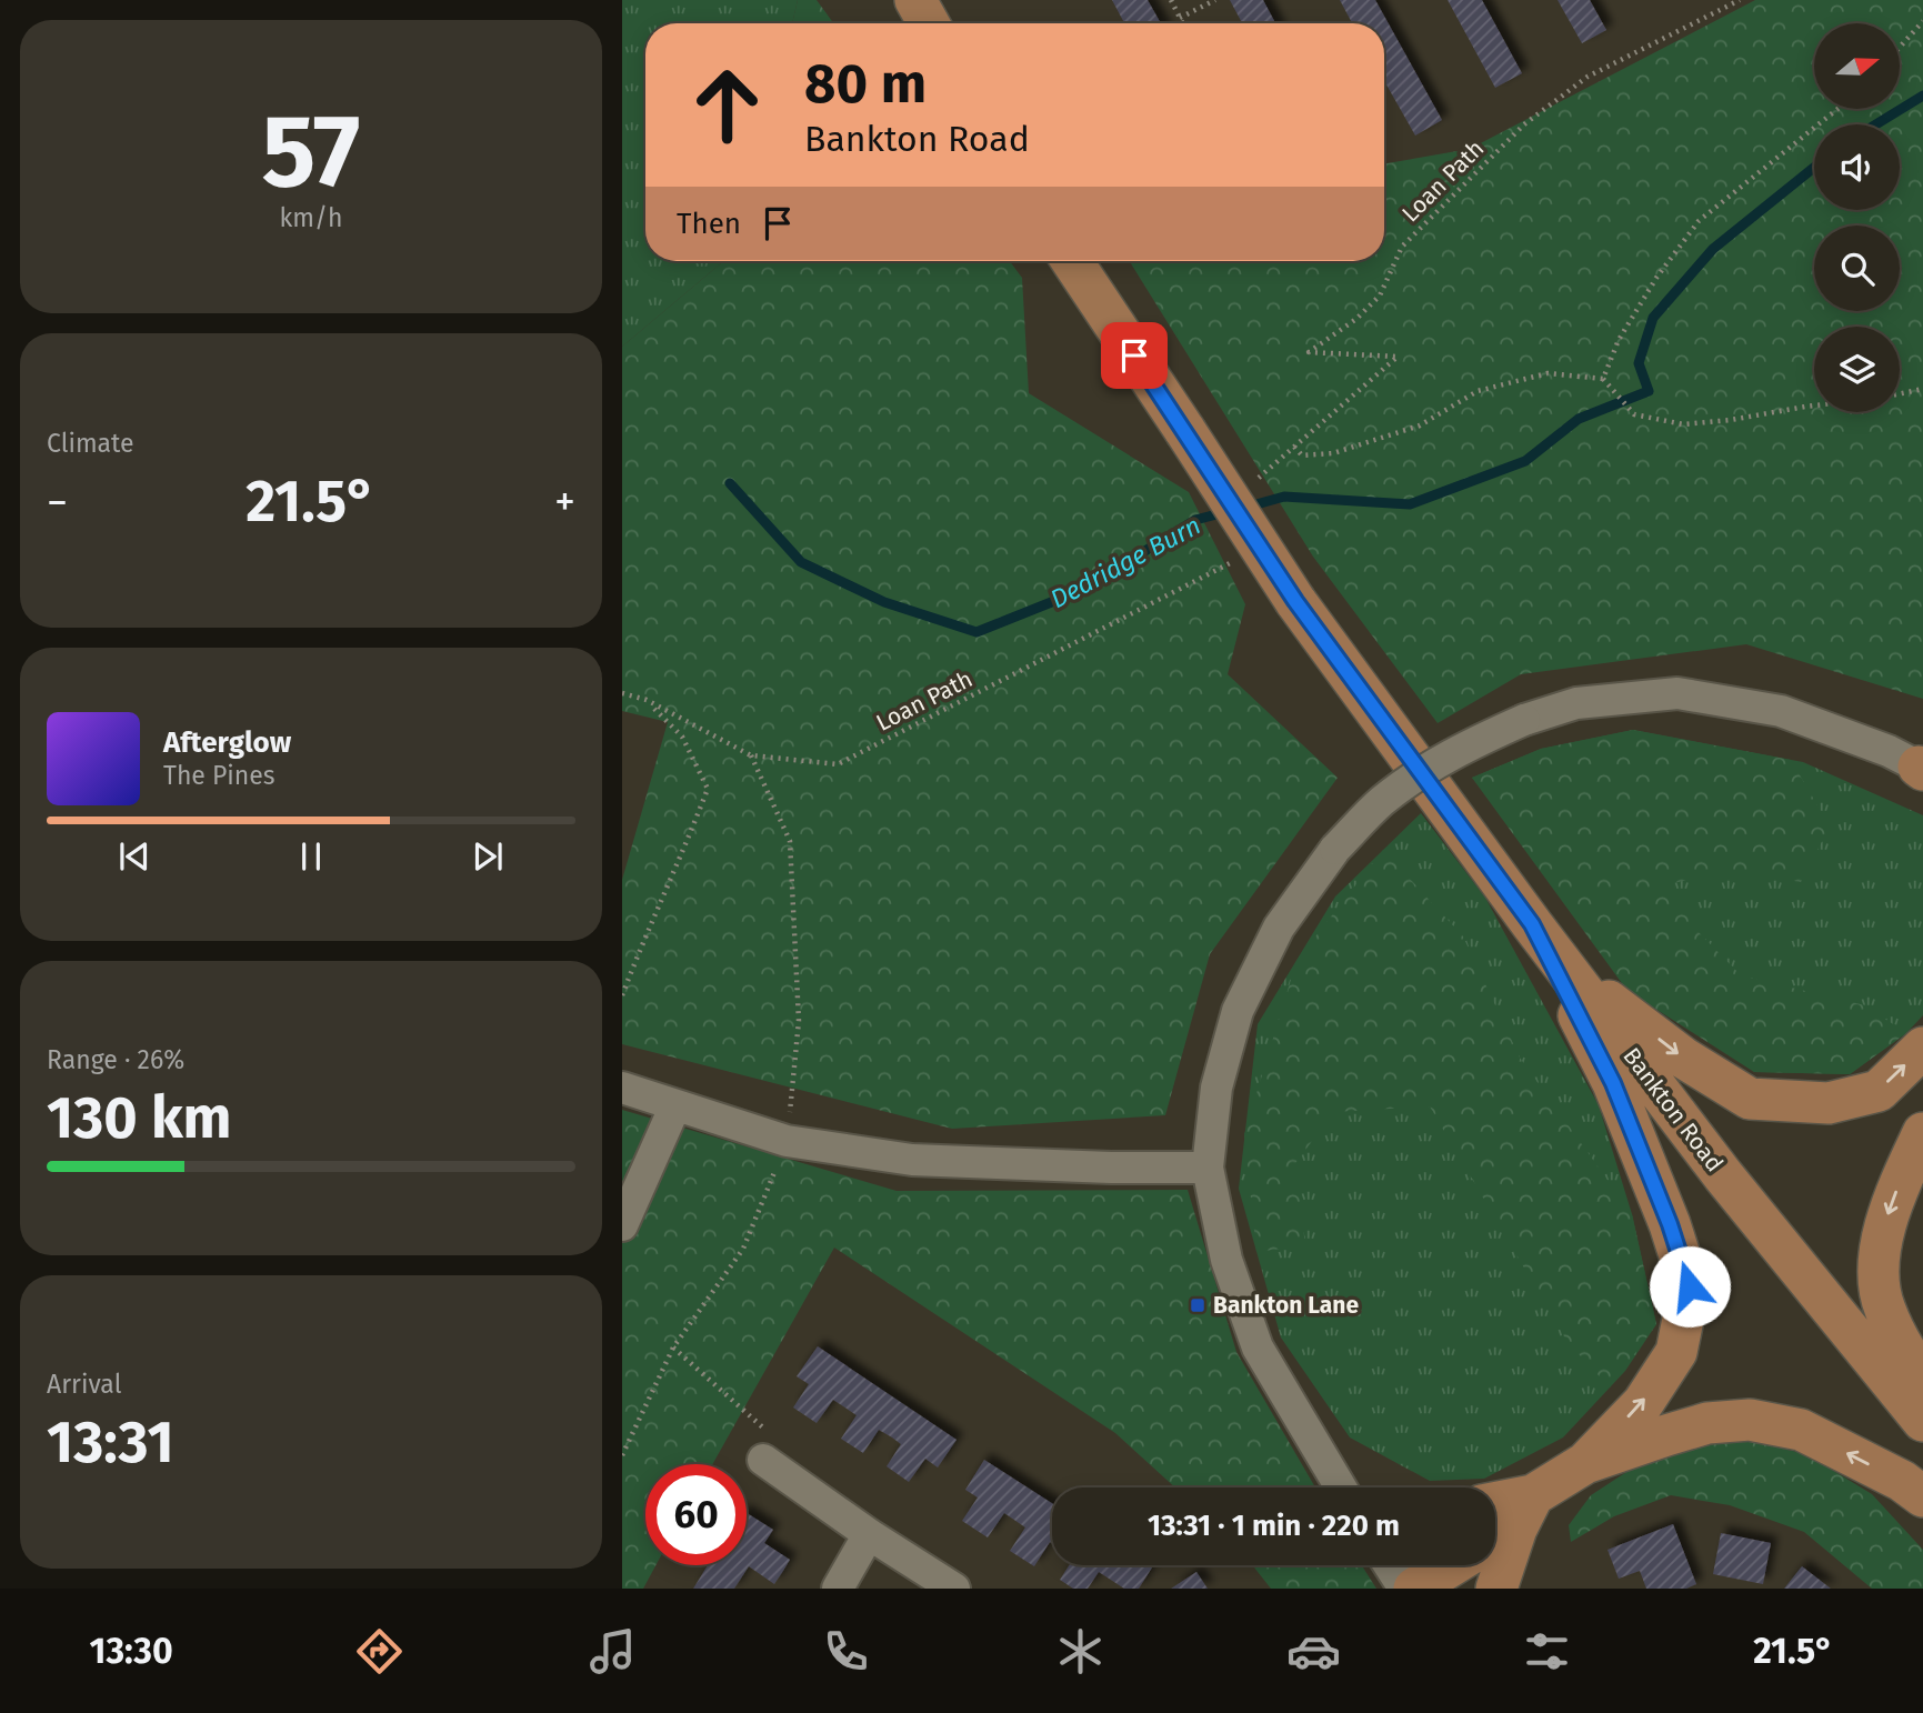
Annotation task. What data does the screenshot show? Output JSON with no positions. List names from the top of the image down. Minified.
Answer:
{"streets":{"main road":["Bankton Road"],"path":["Loan Path"]},"water":["Dedridge Burn"],"places":{"transit":["Bankton Lane"]},"north":"right","page":{"tile":[["57","km/h"],"Climate",["Range · 26%","130 km"],["Arrival","13:31"]],"turn":["80 m","Bankton Road"],"then":"Then","heat":["−","21.5°","+"],"song":["Afterglow","The Pines"],"limit":"60","trip":"13:31 · 1 min · 220 m","tabs":["13:30","21.5°"]}}
